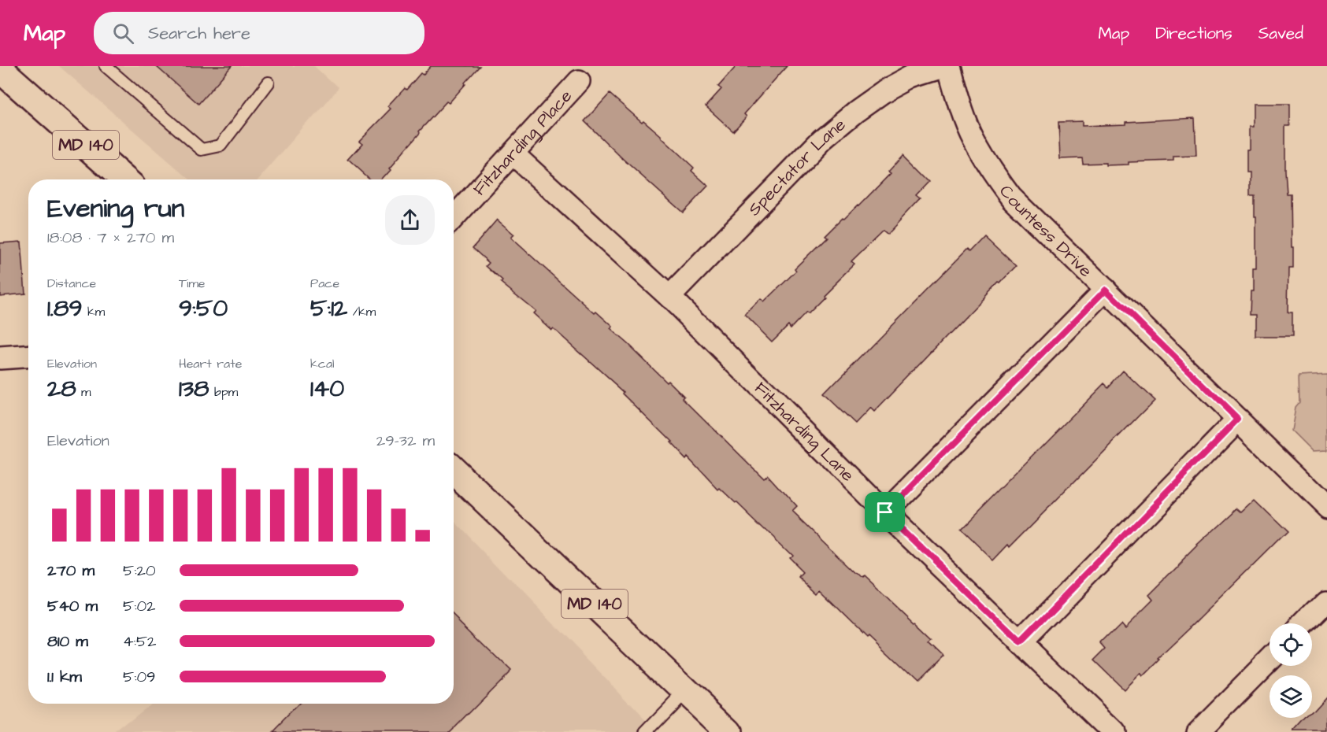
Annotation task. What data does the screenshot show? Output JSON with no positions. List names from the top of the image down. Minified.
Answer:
{"streets":{"main road":["MD 140"],"street":["Fitzharding Place","Spectator Lane","Countess Drive","Fitzharding Lane"]},"crossings":[["Fitzharding Place","Fitzharding Lane"],["Spectator Lane","Fitzharding Lane"]],"page":{"header":"Map","search":"Search here","nav":["Map","Directions","Saved"],"heading":["Evening run","18:08 · 7 × 270 m"],"stats":[["Distance","1.89 km"],["Time","9:50"],["Pace","5:12 /km"],["Elevation","28 m"],["Heart rate","138 bpm"],["kcal","140"]],"chart":["Elevation","29–32 m"],"list":[{"name":"270 m","note":"5:20"},{"name":"540 m","note":"5:02"},{"name":"810 m","note":"4:52"},{"name":"1.1 km","note":"5:09"}]}}
